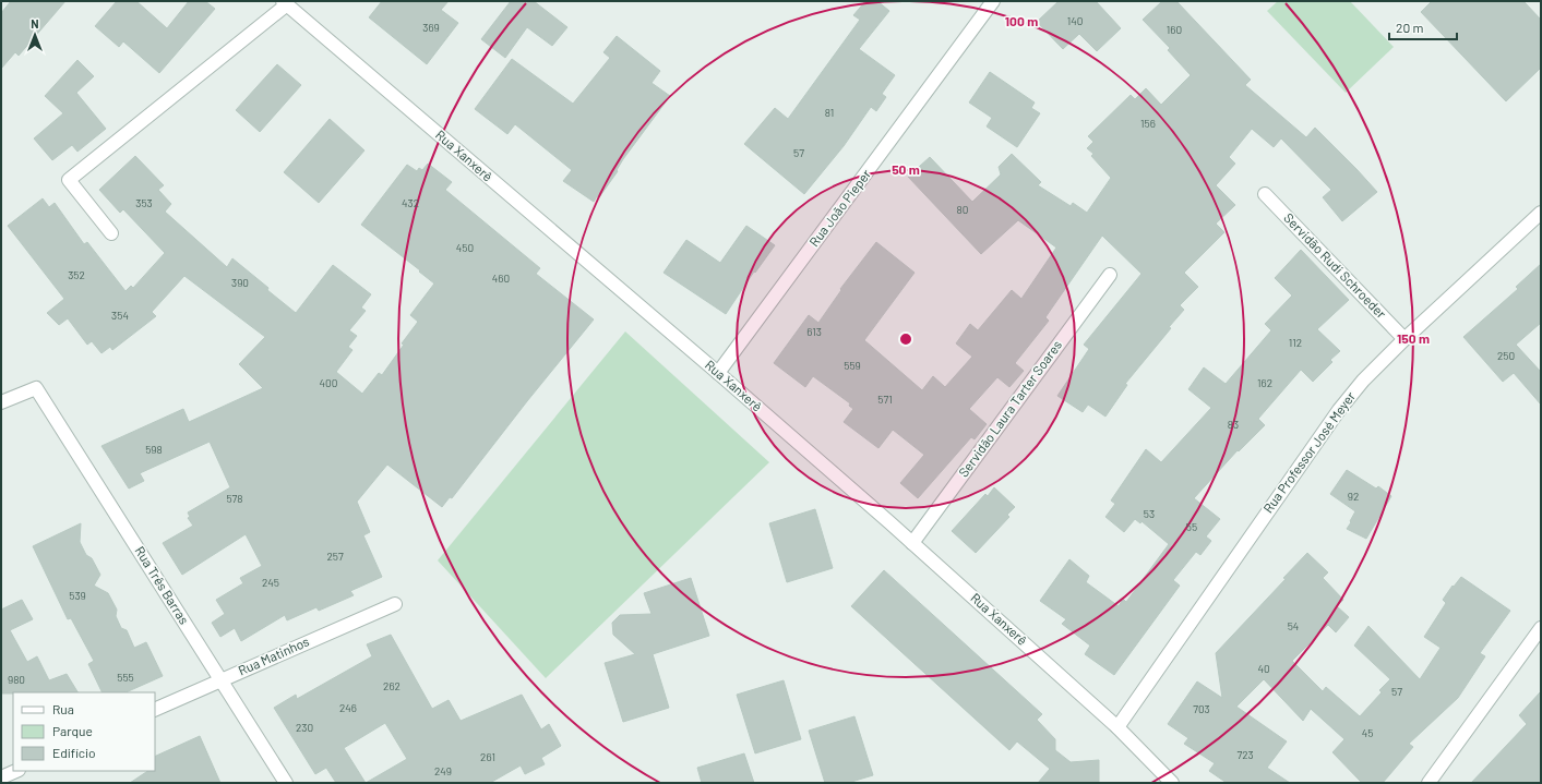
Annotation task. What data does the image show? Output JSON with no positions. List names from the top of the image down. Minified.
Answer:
{"streets":{"street":["Rua Xanxerê","Rua João Pieper","Servidão Rudi Schroeder","Servidão Laura Tarter Soares","Rua Professor José Meyer","Rua Três Barras","Rua Matinhos"]},"crossings":[["Rua Xanxerê","Rua João Pieper"],["Rua Xanxerê","Servidão Laura Tarter Soares"],["Rua Xanxerê","Rua Professor José Meyer"],["Servidão Rudi Schroeder","Rua Professor José Meyer"],["Rua Três Barras","Rua Matinhos"]],"house_numbers":["140","369","160","81","156","57","353","432","80","450","352","460","390","354","613","112","250","559","400","162","571","83","598","92","578","53","55","257","245","539","54","40","555","980","262","57","246","703","230","45","723","261","249"],"legend":["Rua","Parque","Edifício"],"scale_bar":"20 m","north":"top","rings":["100 m","50 m","150 m"]}
